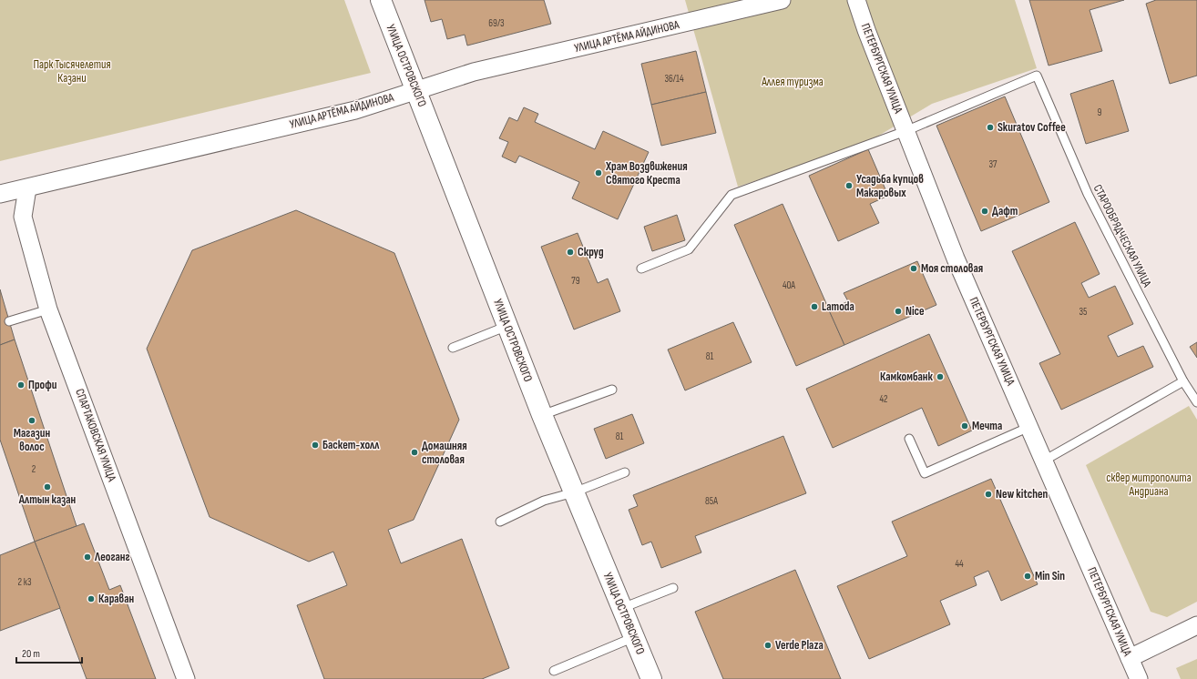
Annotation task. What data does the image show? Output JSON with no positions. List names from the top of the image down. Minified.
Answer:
{"streets":{"street":["УЛИЦА АРТЁМА АЙДИНОВА","УЛИЦА ОСТРОВСКОГО","ПЕТЕРБУРГСКАЯ УЛИЦА","СПАРТАКОВСКАЯ УЛИЦА"],"lane":["СТАРООБРЯДЧЕСКАЯ УЛИЦА"]},"crossings":[["УЛИЦА АРТЁМА АЙДИНОВА","УЛИЦА ОСТРОВСКОГО"],["УЛИЦА АРТЁМА АЙДИНОВА","СПАРТАКОВСКАЯ УЛИЦА"],["ПЕТЕРБУРГСКАЯ УЛИЦА","СТАРООБРЯДЧЕСКАЯ УЛИЦА"]],"parks":["Парк Тысячелетия Казани","Аллея туризма","сквер митрополита Андриана"],"places":["Skuratov Coffee","Храм Воздвижения Святого Креста","Усадьба купцов Макаровых","Дафт","Скруд","Моя столовая","Lamoda","Nice","Камкомбанк","Профи","Магазин волос","Мечта","Баскет-холл","Домашняя столовая","Алтын казан","New kitchen","Леоганг","Min Sin","Караван","Verde Plaza"],"house_numbers":["69/3","36/14","9","37","79","40А","35","81","42","81","2","85А","44","2 к3"],"scale_bar":"20 m"}
